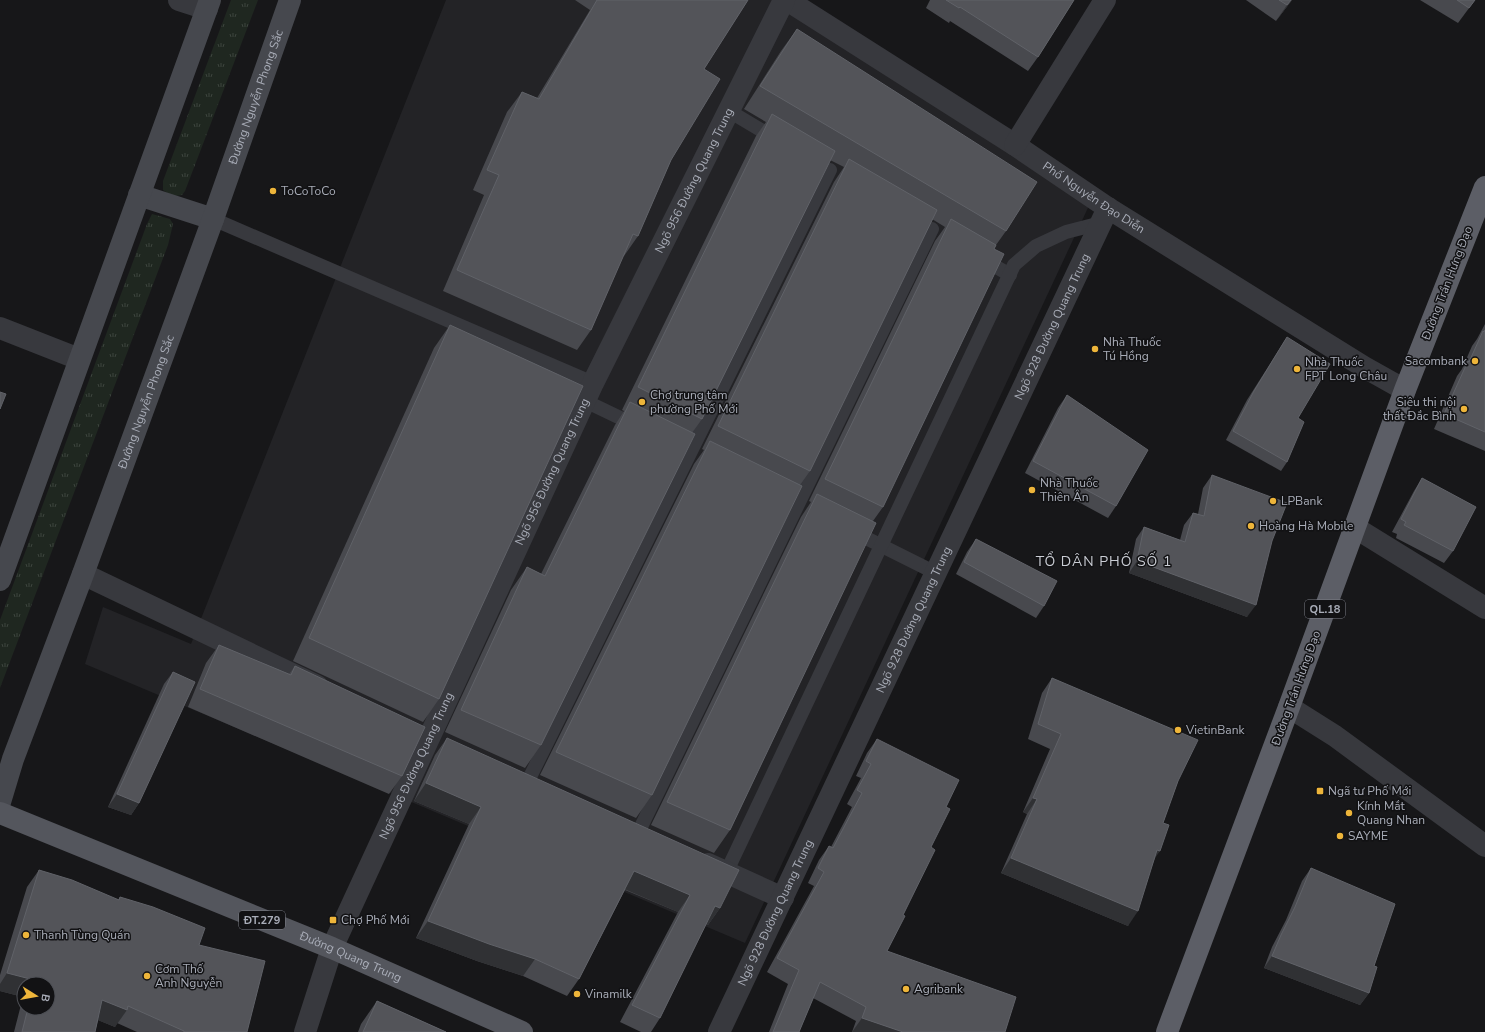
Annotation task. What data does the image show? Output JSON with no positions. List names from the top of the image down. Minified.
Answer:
{"streets":{"highway":["Đường Trần Hưng Đạo","QL.18"],"main road":["Đường Nguyễn Phong Sắc","ĐT.279","Đường Quang Trung"],"street":["Ngõ 956 Đường Quang Trung","Phố Nguyễn Đạo Diễn","Ngõ 928 Đường Quang Trung"]},"crossings":[["Ngõ 956 Đường Quang Trung","Phố Nguyễn Đạo Diễn"],["Ngõ 956 Đường Quang Trung","Đường Quang Trung"],["Phố Nguyễn Đạo Diễn","Đường Trần Hưng Đạo"],["Phố Nguyễn Đạo Diễn","Ngõ 928 Đường Quang Trung"]],"districts":["TỔ DÂN PHỐ SỐ 1"],"places":{"other":["ToCoToCo","Nhà Thuốc Tú Hồng","Sacombank","Nhà Thuốc FPT Long Châu","Chợ trung tâm phường Phố Mới","Siêu thị nội thất Đắc Bình","Nhà Thuốc Thiên Ân","LPBank","Hoàng Hà Mobile","VietinBank","Kính Mắt Quang Nhan","SAYME","Thanh Tùng Quán","Cơm Thố Anh Nguyễn","Agribank","Vinamilk"],"transit":["Ngã tư Phố Mới","Chợ Phố Mới"]},"north":"right"}
